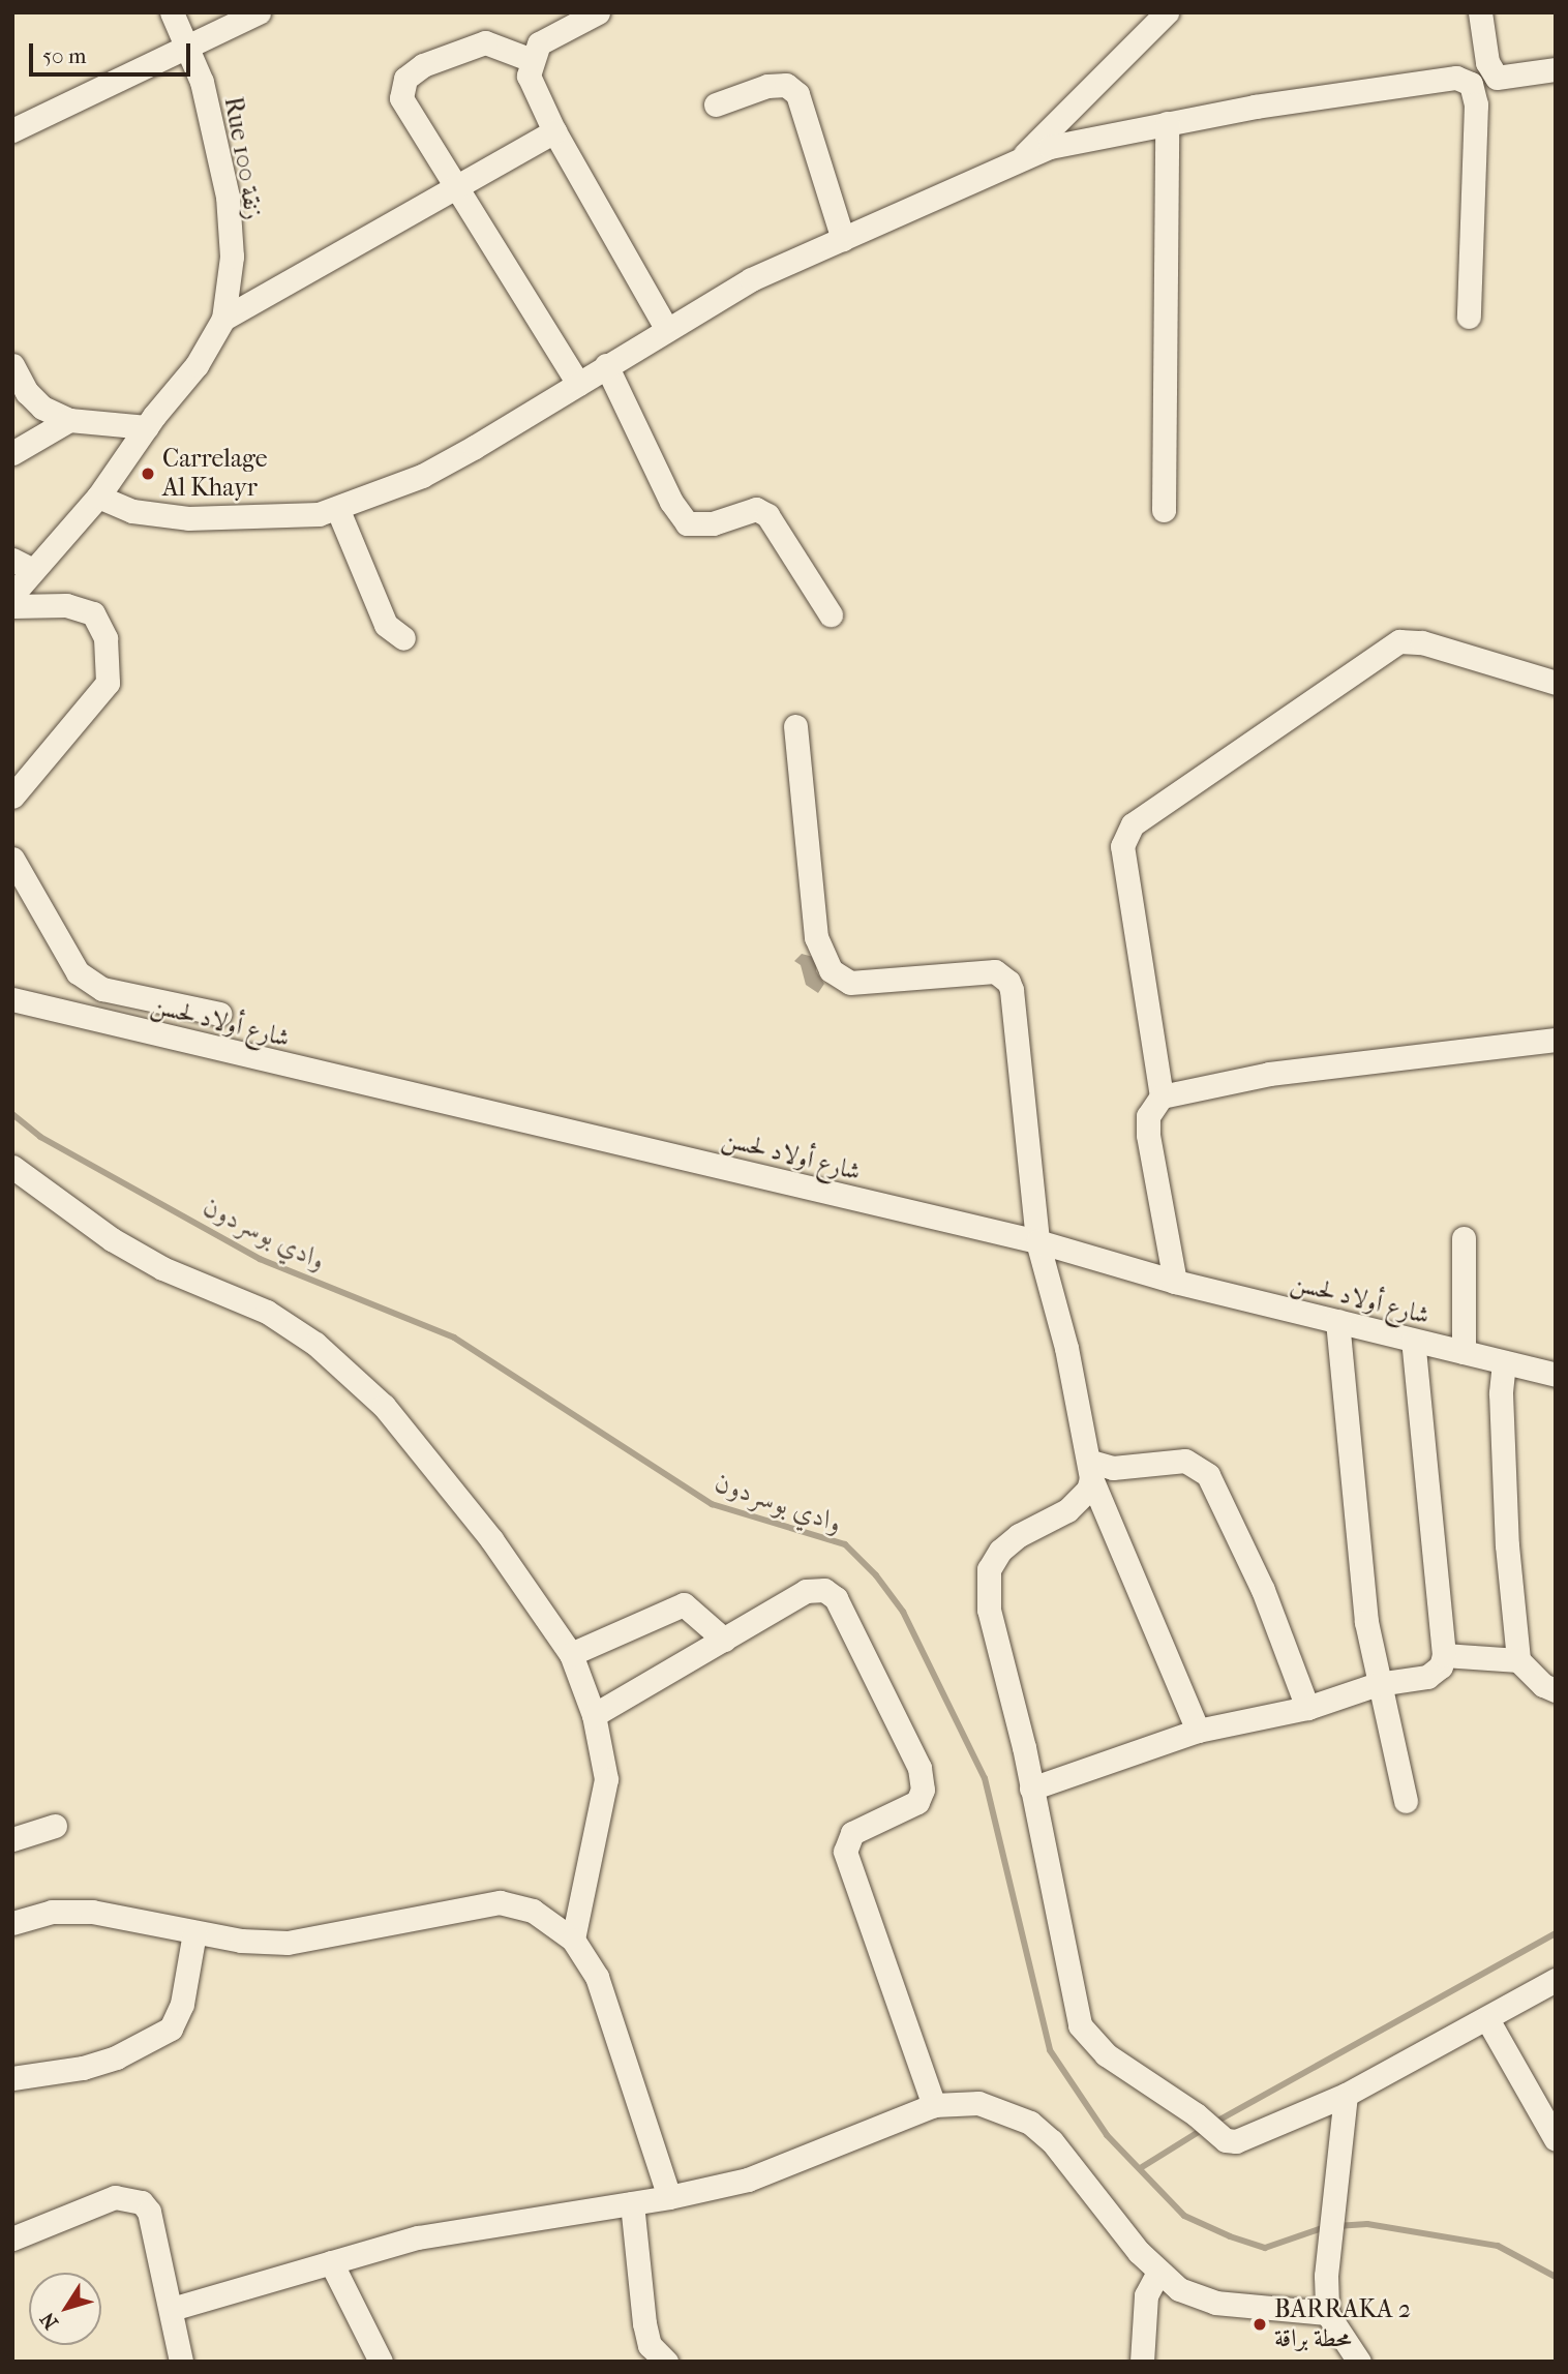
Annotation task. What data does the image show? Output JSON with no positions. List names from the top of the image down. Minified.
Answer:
{"streets":{"street":["Rue 100 زنقة","شارع أولاد لحسن"]},"water":["وادي بوسردون"],"places":["Carrelage Al Khayr","BARRAKA 2 محطة براقة"],"scale_bar":"50 m","north":"bottom left"}
